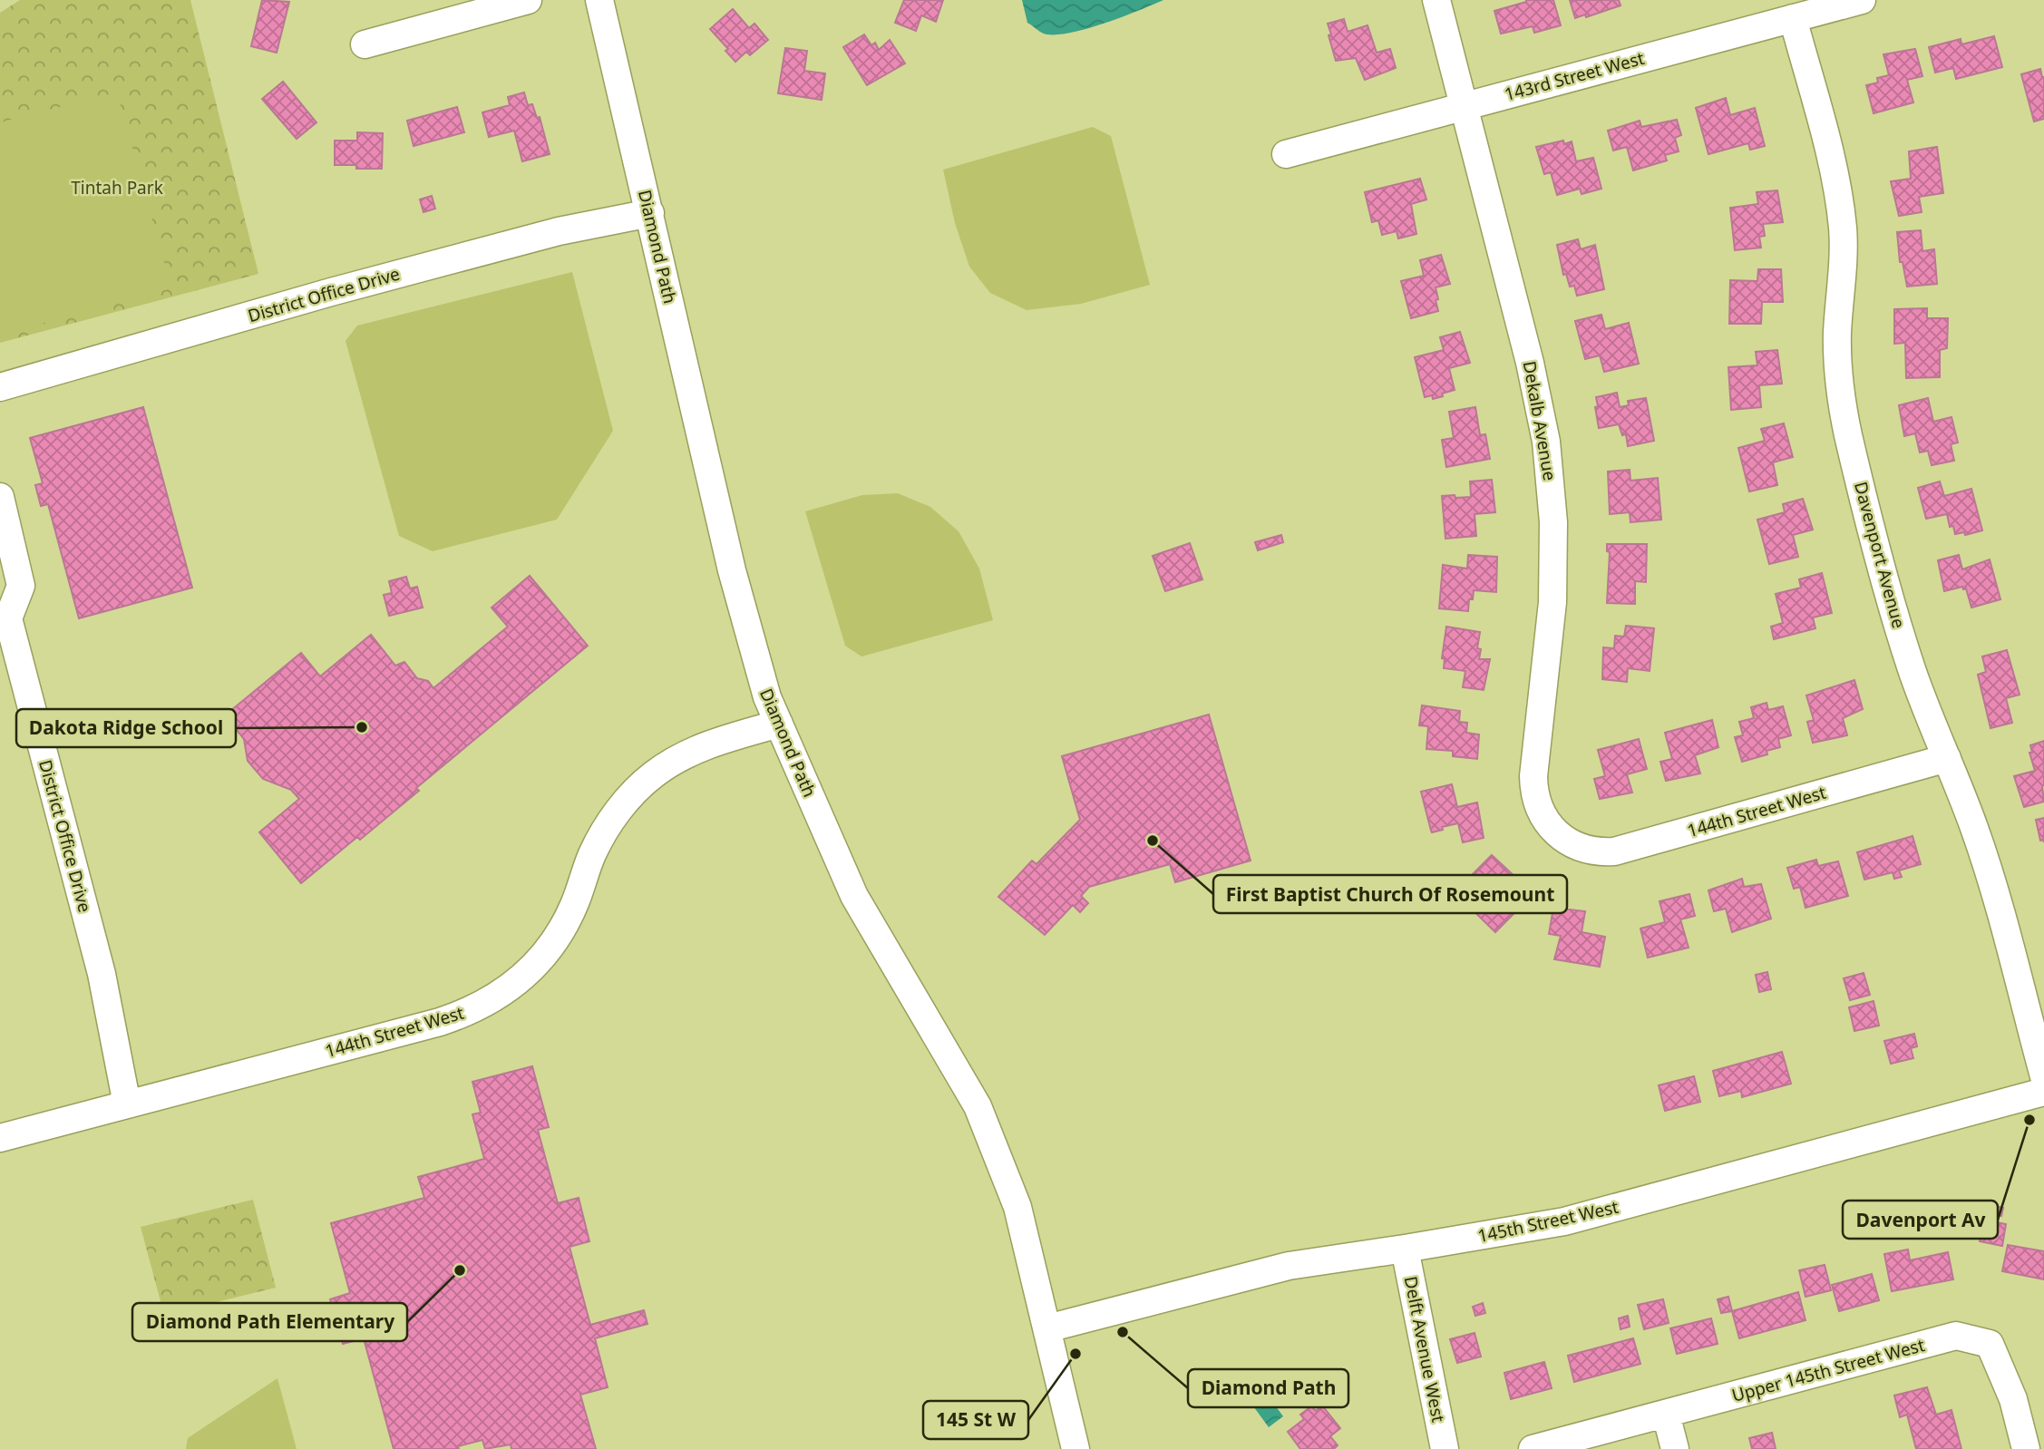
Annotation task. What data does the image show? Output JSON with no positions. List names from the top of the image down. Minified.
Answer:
{"streets":{"street":["143rd Street West","Diamond Path","District Office Drive","Dekalb Avenue","Davenport Avenue","144th Street West","145th Street West","Delft Avenue West","Upper 145th Street West"]},"crossings":[["143rd Street West","Dekalb Avenue"],["143rd Street West","Davenport Avenue"],["Diamond Path","District Office Drive"],["Diamond Path","144th Street West"],["Diamond Path","145th Street West"],["District Office Drive","144th Street West"],["Dekalb Avenue","144th Street West"],["Davenport Avenue","144th Street West"],["145th Street West","Delft Avenue West"]],"parks":["Tintah Park"],"places":["Dakota Ridge School","First Baptist Church Of Rosemount","Davenport Av","Diamond Path Elementary","Diamond Path","145 St W"]}
